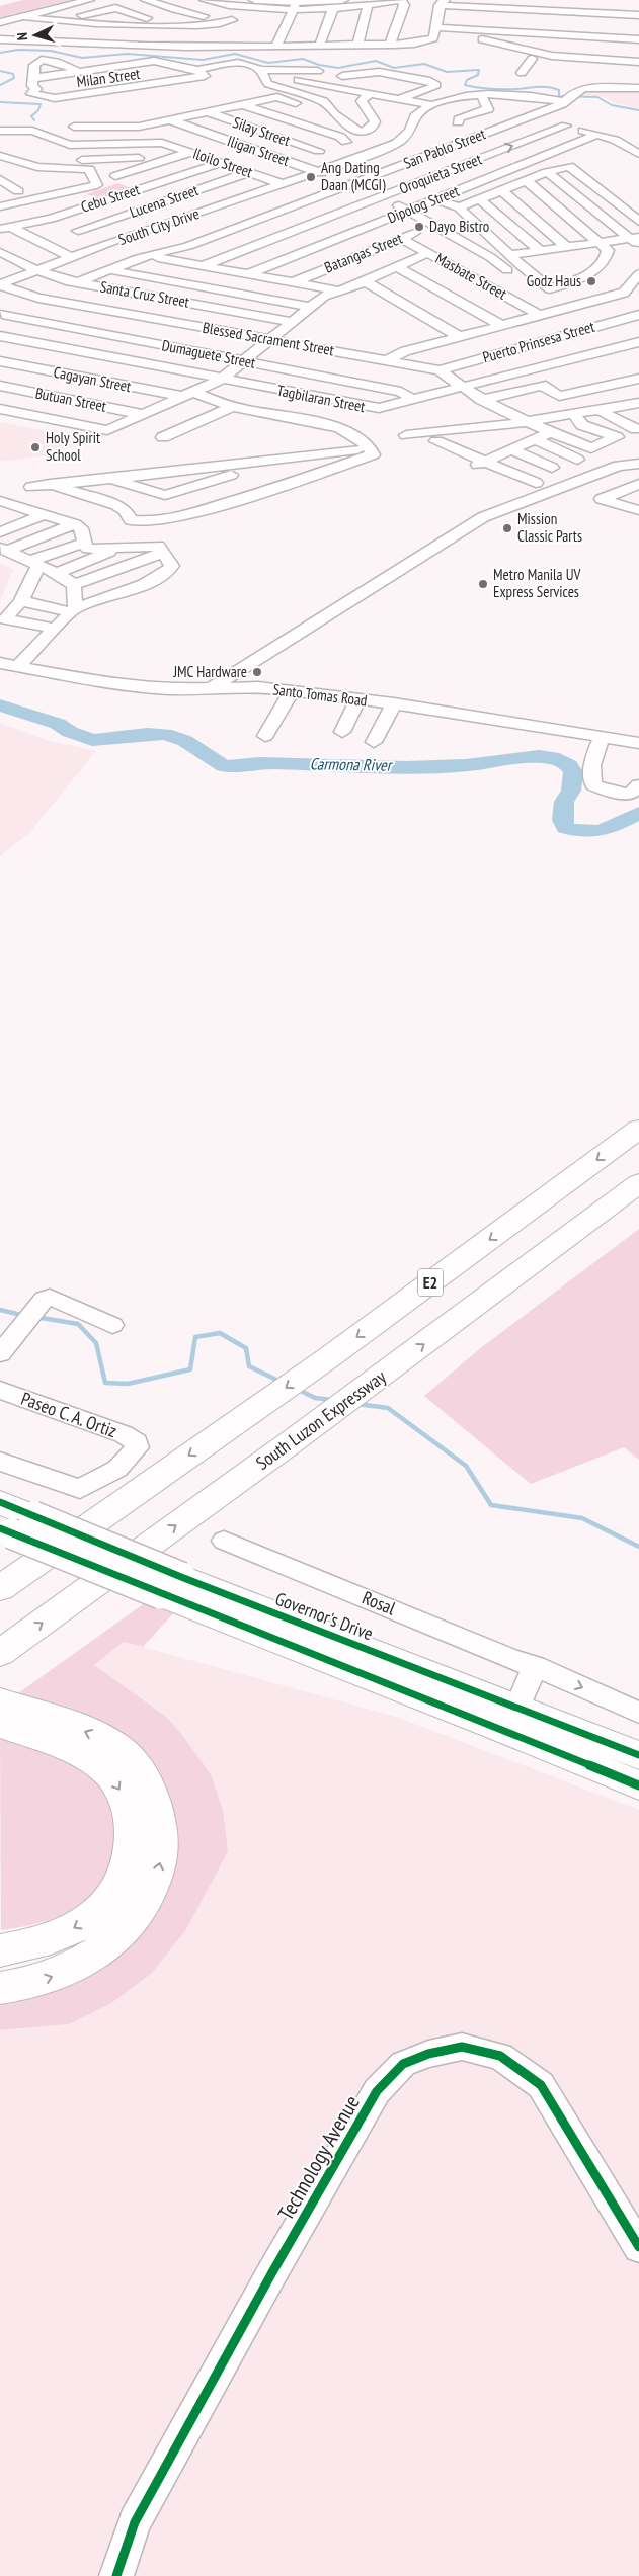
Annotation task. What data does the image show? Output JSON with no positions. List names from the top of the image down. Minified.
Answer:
{"streets":{"highway":["E2","South Luzon Expressway","Governor's Drive"],"street":["Milan Street","Silay Street","San Pablo Street","Iligan Street","Iloilo Street","Oroquieta Street","Cebu Street","Lucena Street","Dipolog Street","South City Drive","Batangas Street","Masbate Street","Santa Cruz Street","Blessed Sacrament Street","Puerto Prinsesa Street","Dumaguete Street","Cagayan Street","Tagbilaran Street","Butuan Street","Santo Tomas Road","Paseo C. A. Ortiz","Rosal","Technology Avenue"]},"crossings":[["San Pablo Street","Iligan Street"],["San Pablo Street","Santa Cruz Street"],["Iligan Street","Oroquieta Street"],["Iligan Street","Dipolog Street"],["Iligan Street","South City Drive"],["Iligan Street","Batangas Street"],["Iloilo Street","Cebu Street"],["Iloilo Street","Lucena Street"],["Iloilo Street","South City Drive"],["South City Drive","Santa Cruz Street"],["South City Drive","Blessed Sacrament Street"],["Batangas Street","Masbate Street"],["Blessed Sacrament Street","Puerto Prinsesa Street"],["Blessed Sacrament Street","Tagbilaran Street"],["Dumaguete Street","Tagbilaran Street"]],"water":["Carmona River"],"places":["Ang Dating Daan (MCGI)","Dayo Bistro","Godz Haus","Holy Spirit School","Mission Classic Parts","Metro Manila UV Express Services","JMC Hardware"],"north":"left"}
